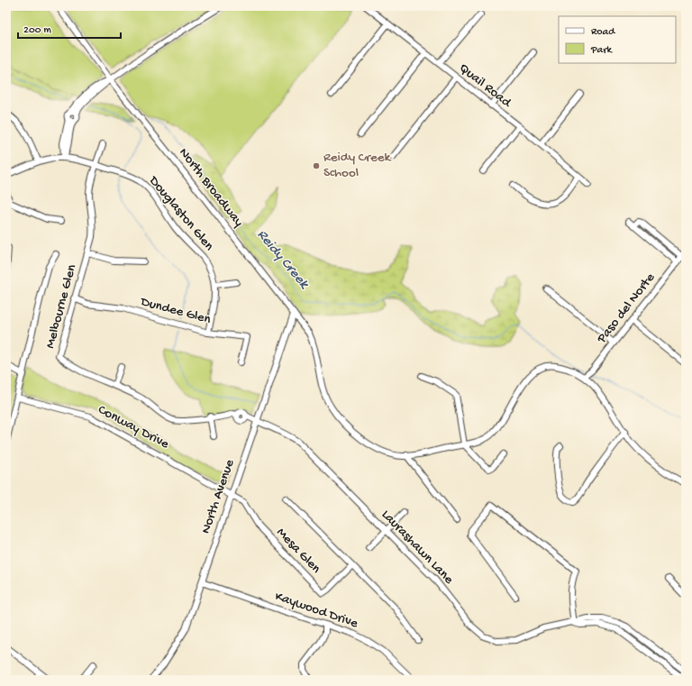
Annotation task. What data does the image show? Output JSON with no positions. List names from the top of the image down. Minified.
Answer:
{"streets":{"street":["Quail Road","North Broadway","Douglaston Glen","Melbourne Glen","Paso del Norte","Dundee Glen","Conway Drive","North Avenue","Laurashawn Lane","Mesa Glen","Kaywood Drive"]},"crossings":[["North Broadway","Paso del Norte"],["North Broadway","North Avenue"],["Douglaston Glen","Melbourne Glen"],["Douglaston Glen","Dundee Glen"],["Melbourne Glen","Dundee Glen"],["Melbourne Glen","North Avenue"],["Melbourne Glen","Laurashawn Lane"],["Conway Drive","North Avenue"],["Conway Drive","Mesa Glen"],["North Avenue","Laurashawn Lane"],["North Avenue","Mesa Glen"],["North Avenue","Kaywood Drive"]],"water":["Reidy Creek"],"places":["Reidy Creek School"],"legend":["Road","Park"],"scale_bar":"200 m"}
